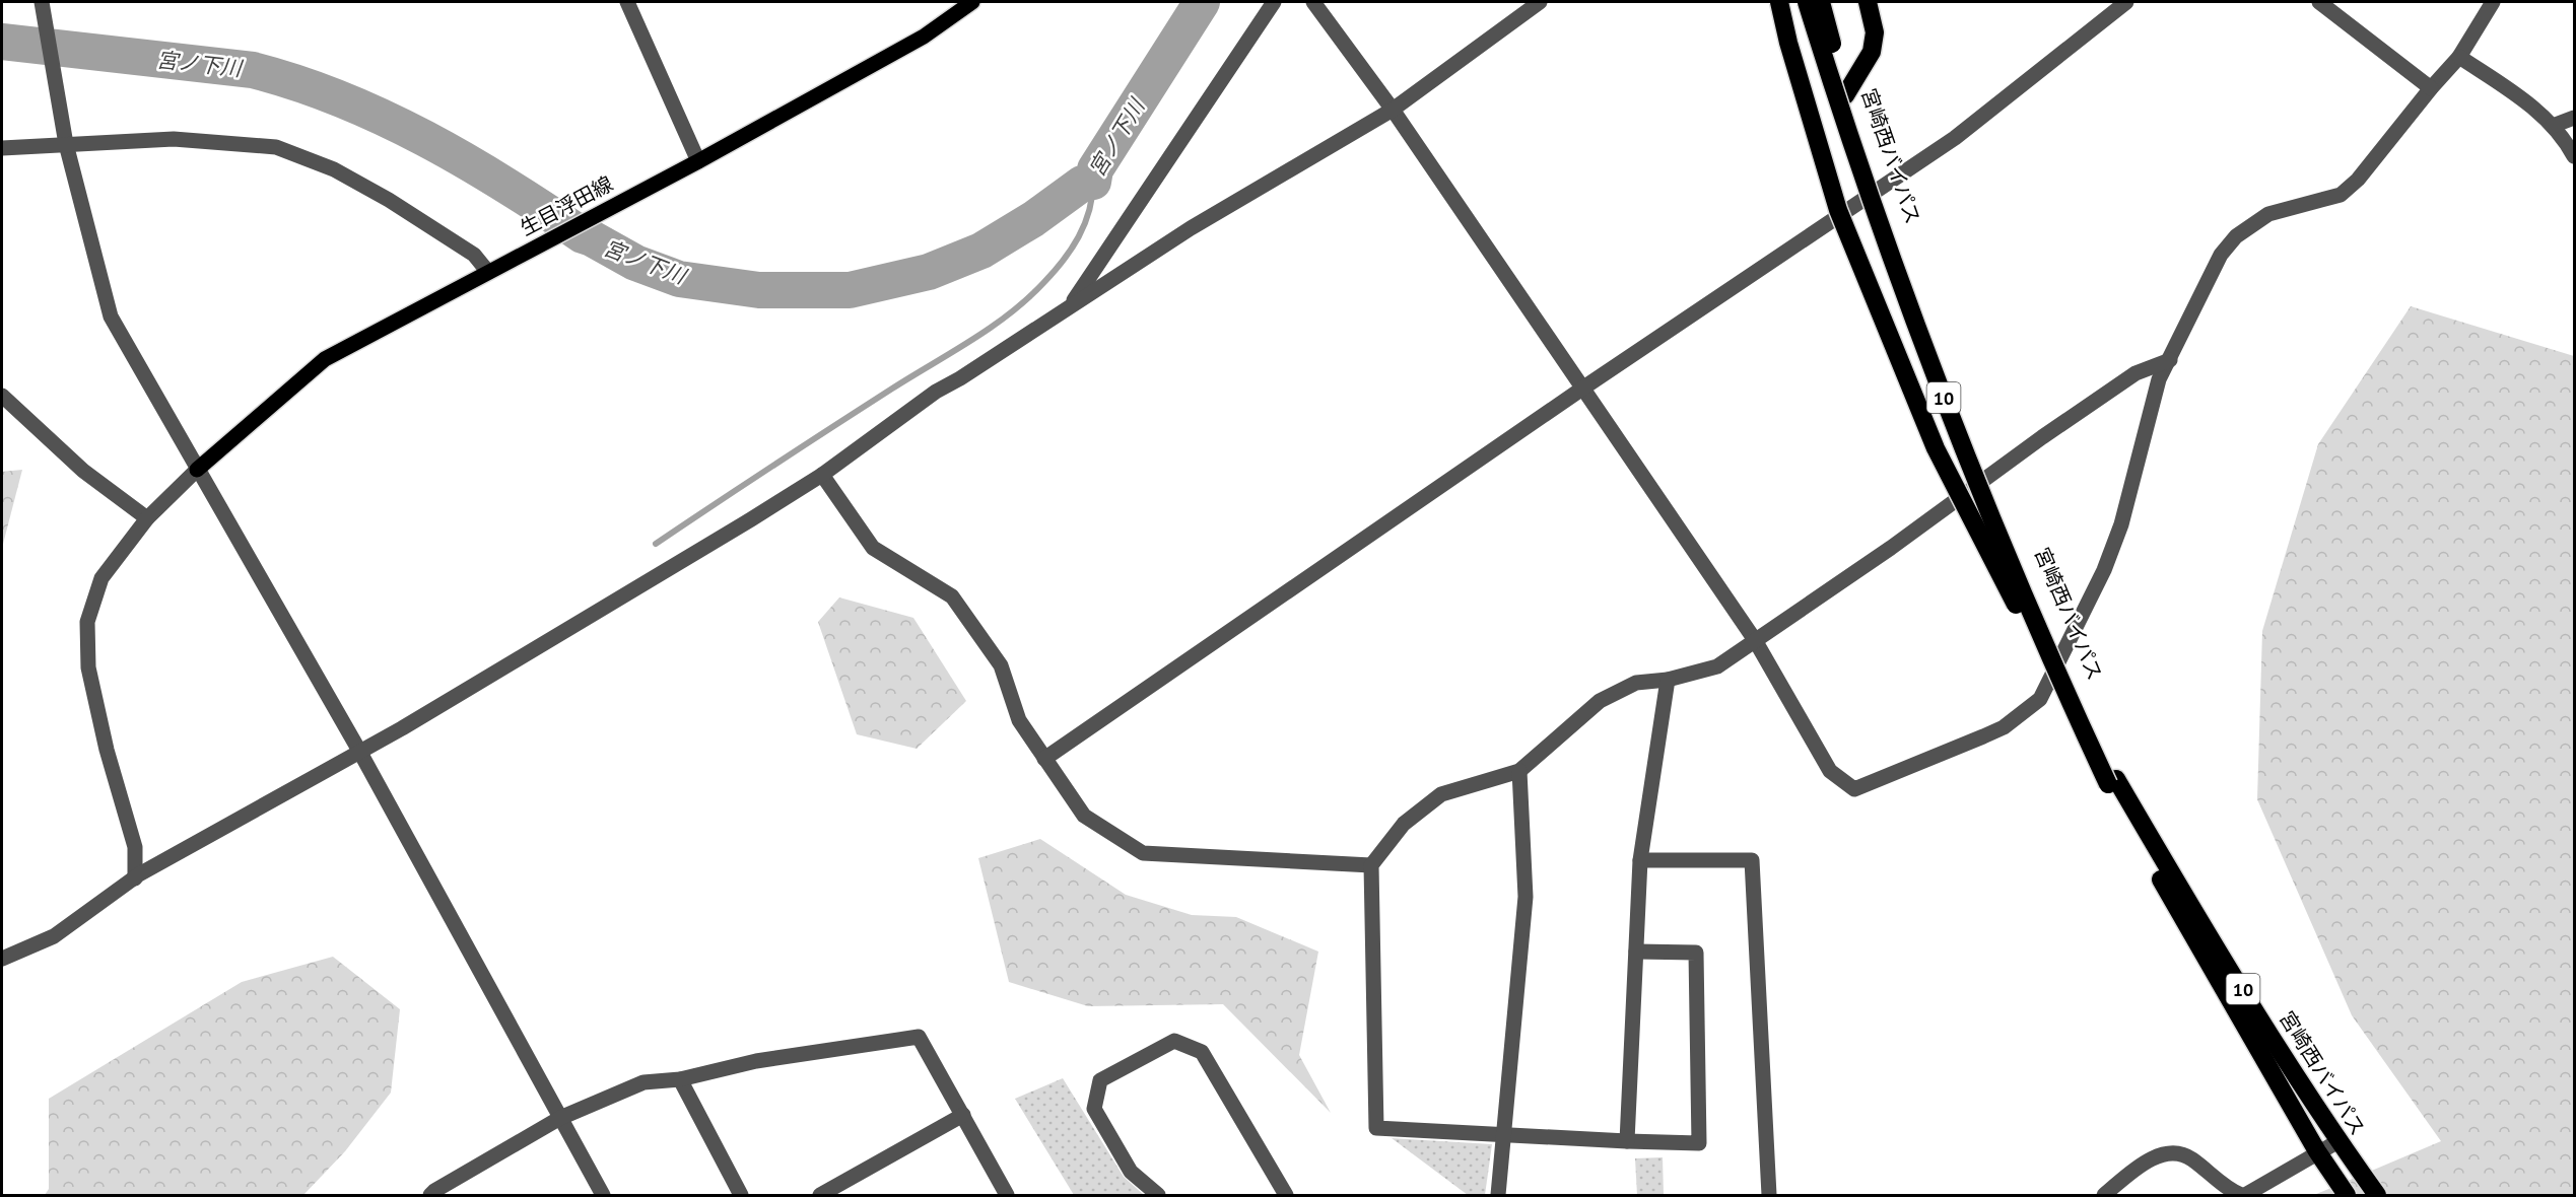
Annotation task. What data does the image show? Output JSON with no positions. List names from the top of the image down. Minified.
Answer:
{"streets":{"highway":["宮崎西バイパス","10"],"main road":["生目浮田線"]},"water":["宮ノ下川"]}
